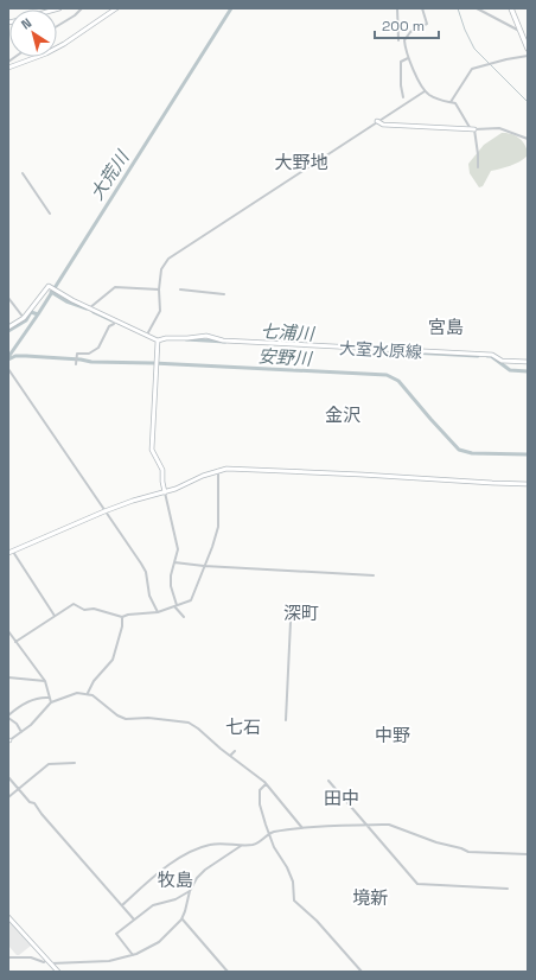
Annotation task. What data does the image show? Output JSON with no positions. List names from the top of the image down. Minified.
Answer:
{"streets":{"street":["大室水原線"]},"districts":["大野地","宮島","金沢","深町","七石","中野","田中","牧島","境新"],"water":["大荒川","七浦川","安野川"],"scale_bar":"200 m","north":"top left"}
